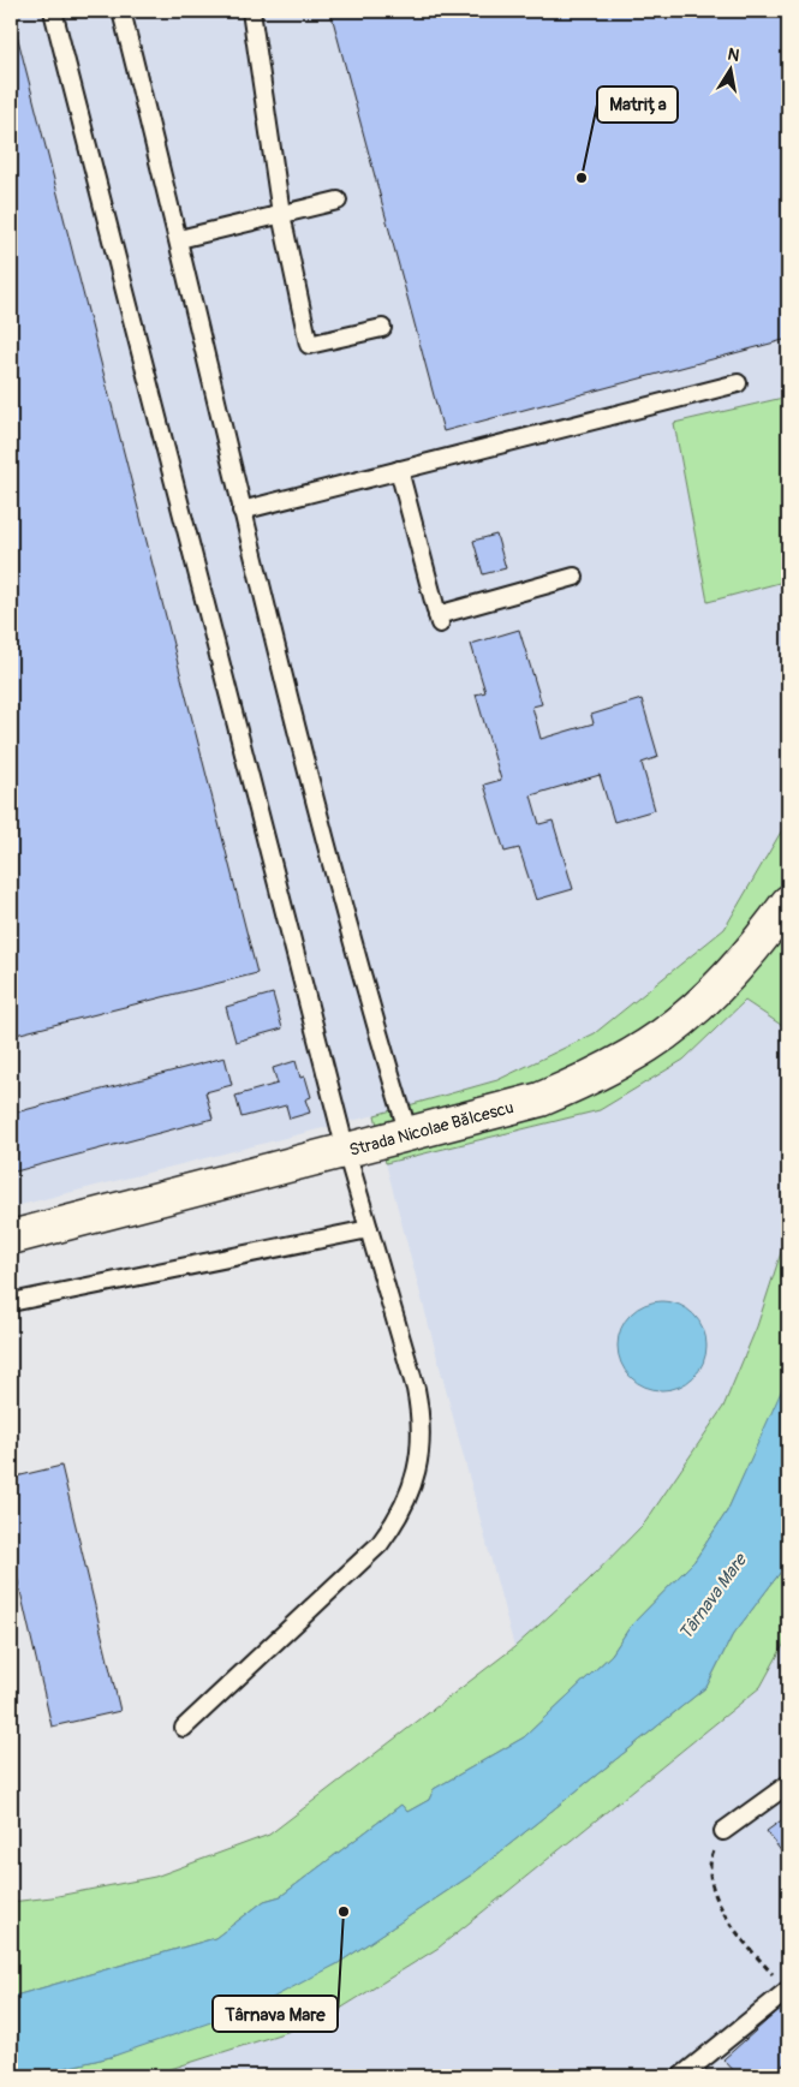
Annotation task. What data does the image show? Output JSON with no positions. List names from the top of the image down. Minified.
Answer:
{"streets":{"main road":["Strada Nicolae Bălcescu"]},"water":["Târnava Mare"],"places":["Matrița","Târnava Mare"],"north":"top"}
